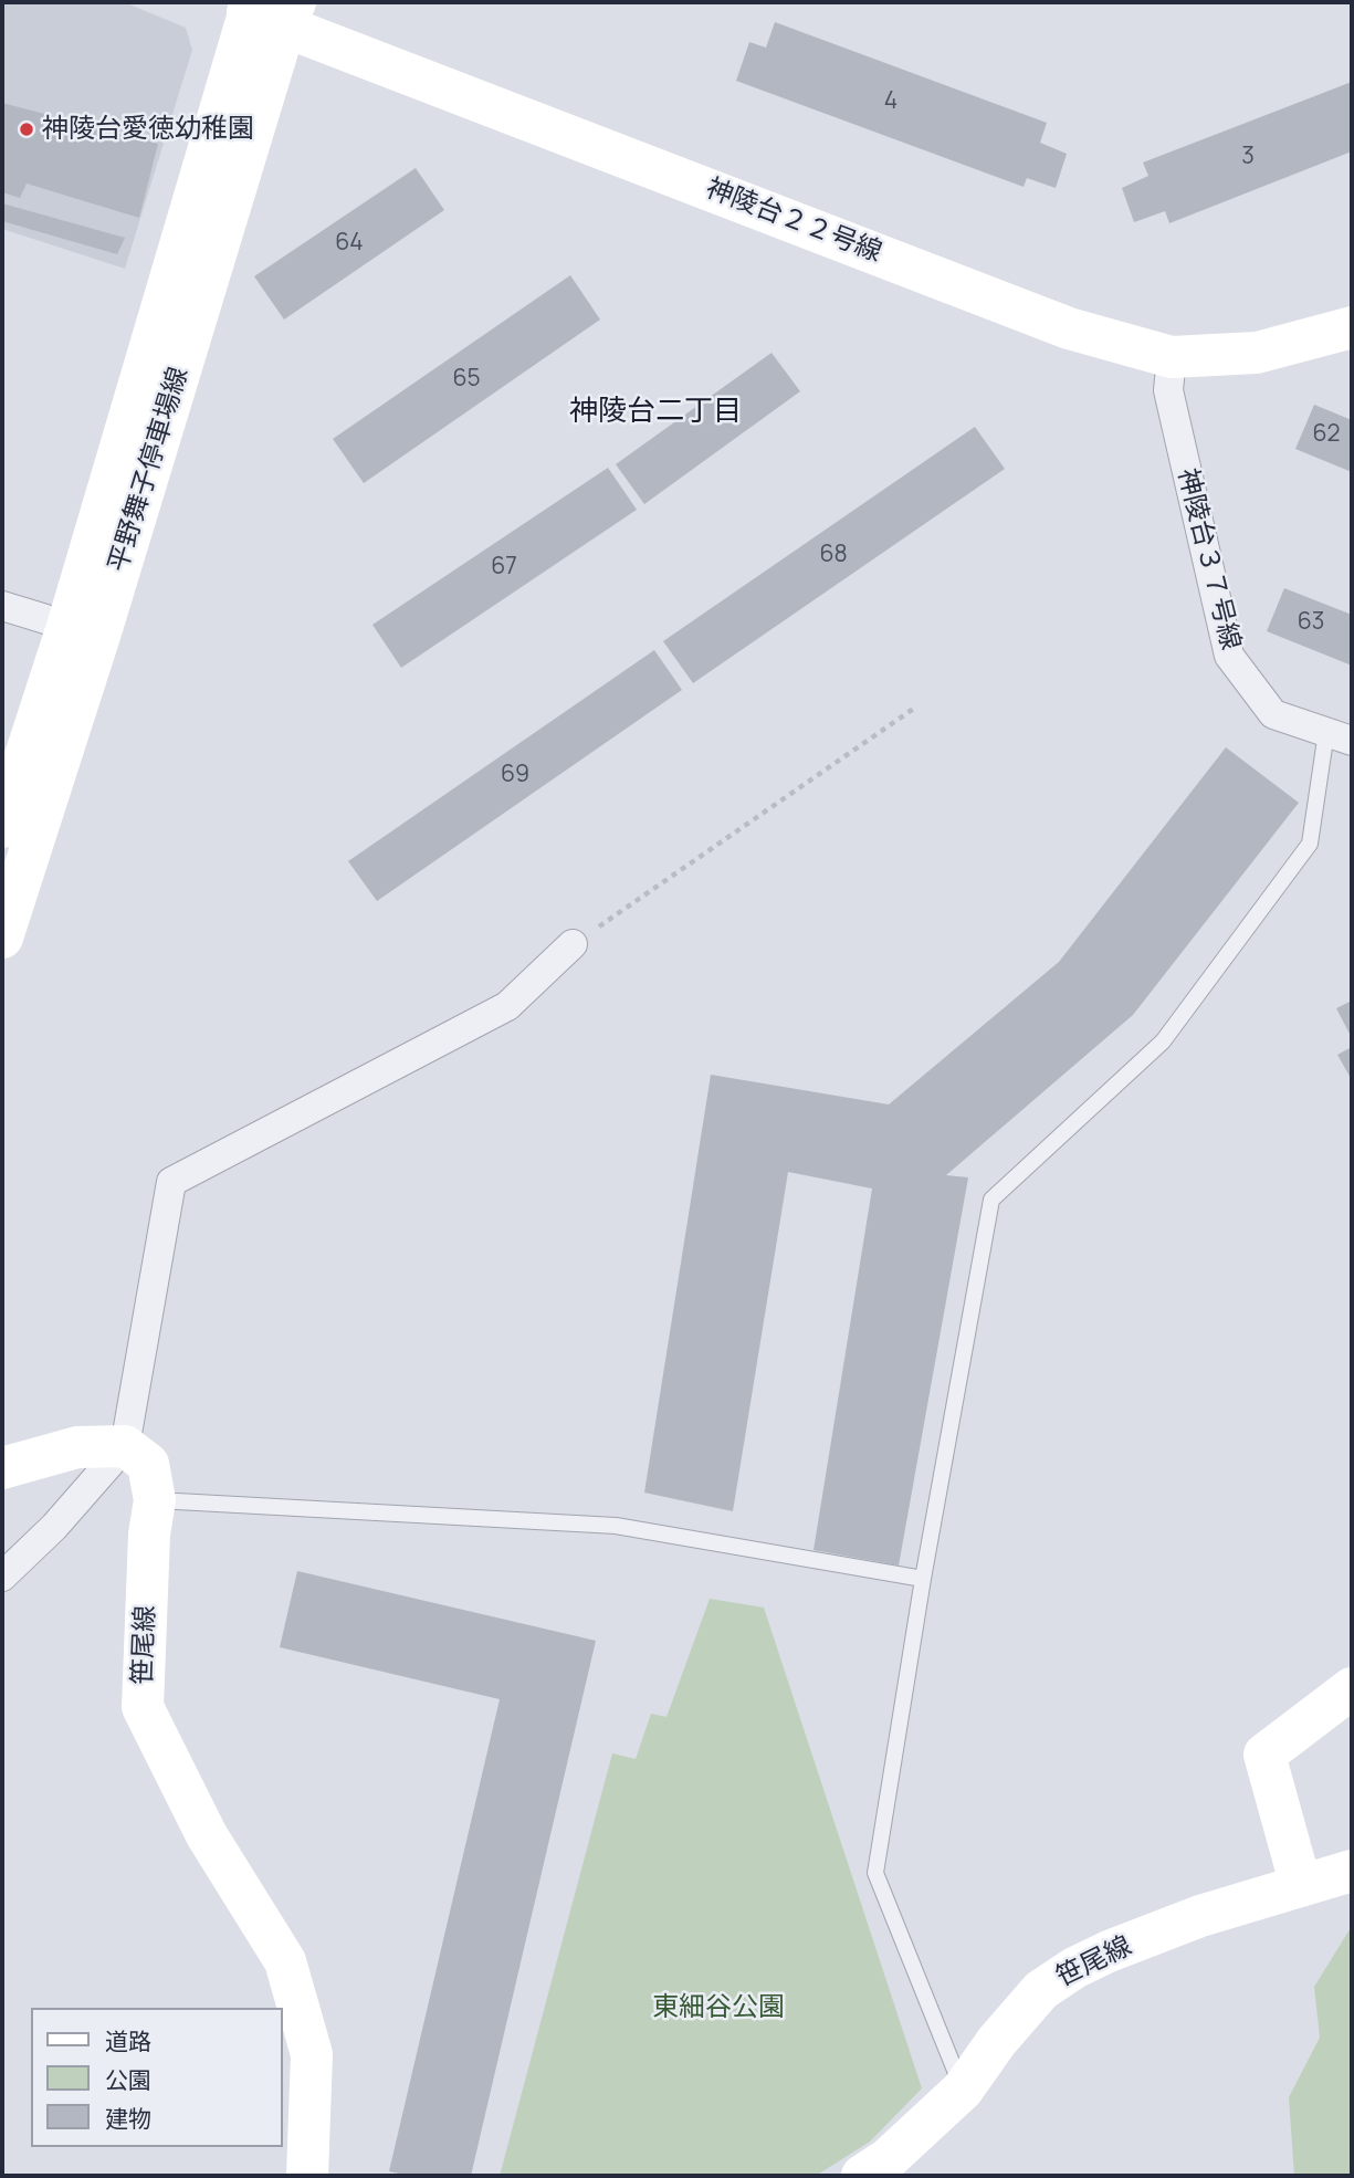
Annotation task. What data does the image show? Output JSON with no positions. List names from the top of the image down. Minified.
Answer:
{"streets":{"street":["神陵台２２号線","平野舞子停車場線","神陵台３７号線","笹尾線"]},"crossings":[["神陵台２２号線","平野舞子停車場線"],["神陵台２２号線","神陵台３７号線"]],"districts":["神陵台二丁目"],"parks":["東細谷公園"],"places":["神陵台愛徳幼稚園"],"house_numbers":["4","3","64","65","62","68","67","63","69"],"legend":["道路","公園","建物"]}
